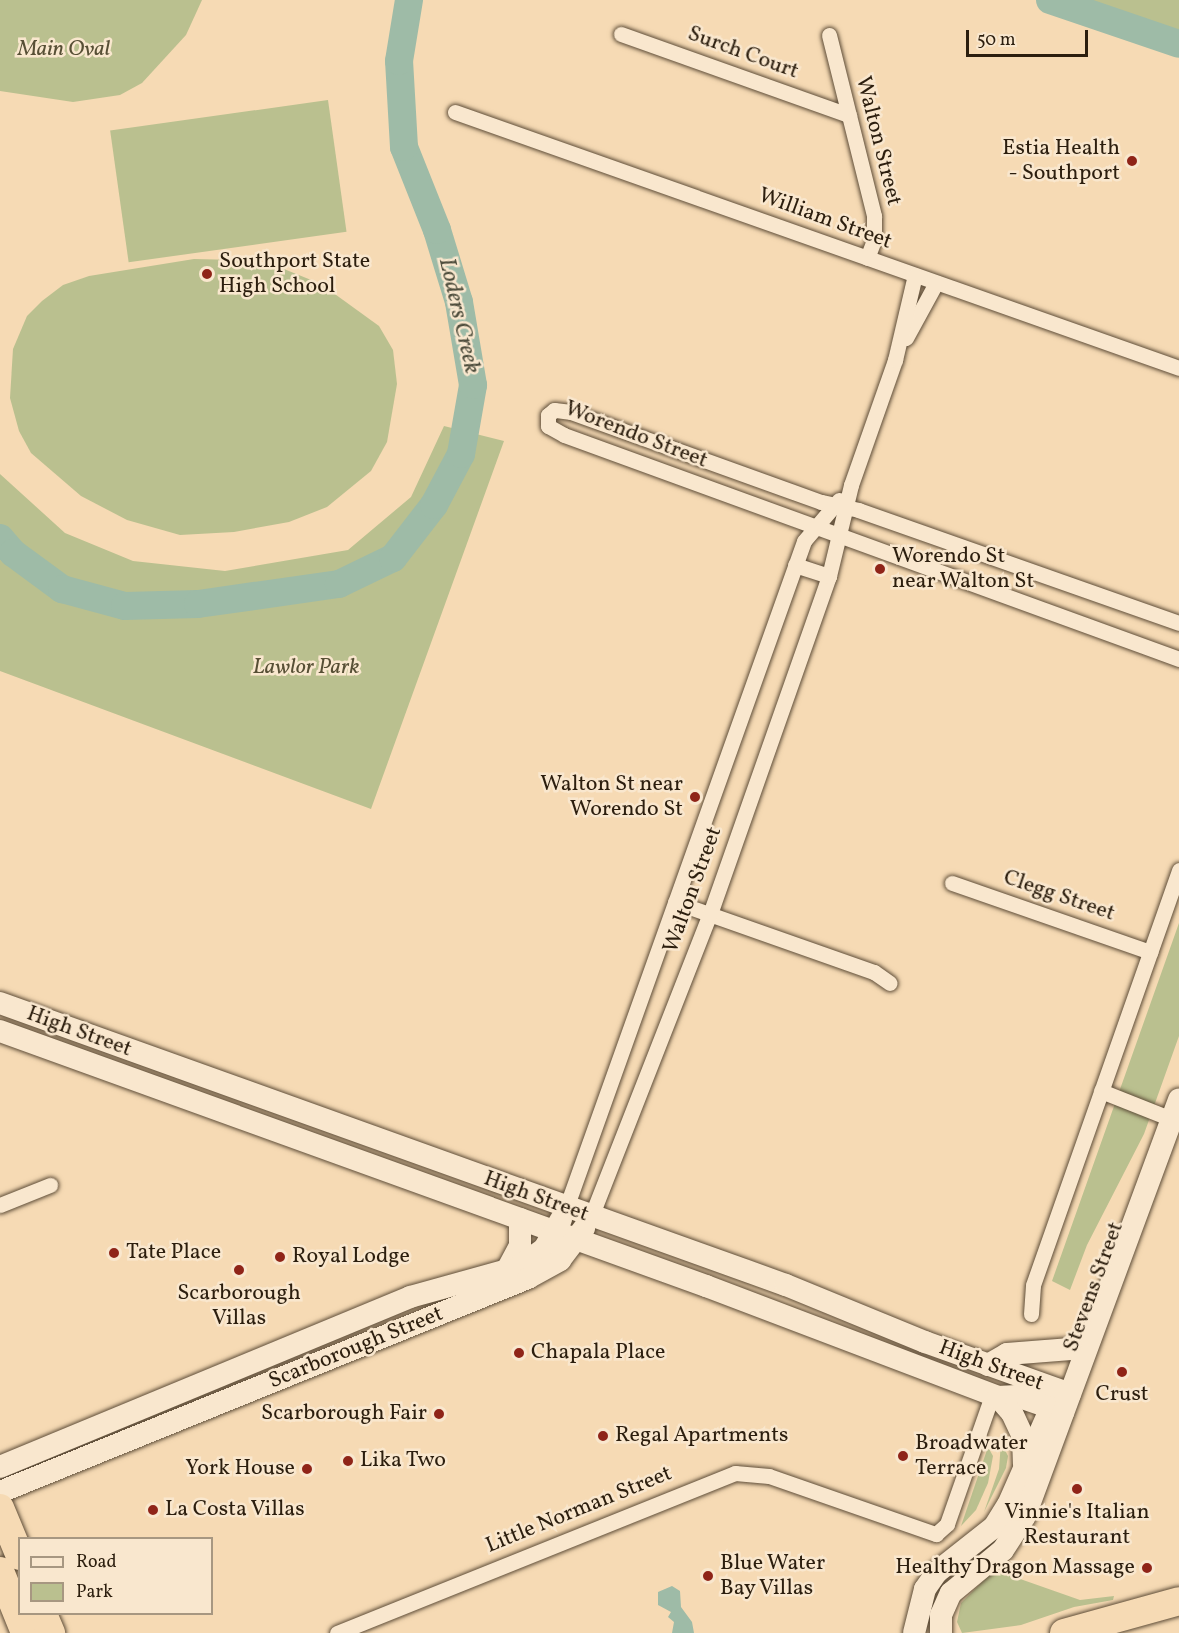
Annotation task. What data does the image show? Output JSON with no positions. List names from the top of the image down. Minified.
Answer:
{"streets":{"main road":["High Street","Stevens Street","Scarborough Street"],"street":["Surch Court","Walton Street","William Street","Worendo Street","Clegg Street","Little Norman Street"]},"crossings":[["Surch Court","Walton Street"],["Walton Street","William Street"],["Walton Street","Worendo Street"],["Walton Street","High Street"],["Walton Street","Scarborough Street"],["High Street","Stevens Street"],["High Street","Scarborough Street"],["High Street","Little Norman Street"]],"water":["Loders Creek"],"parks":["Main Oval","Lawlor Park"],"places":["Estia Health - Southport","Southport State High School","Worendo St near Walton St","Walton St near Worendo St","Tate Place","Royal Lodge","Scarborough Villas","Chapala Place","Crust","Scarborough Fair","Regal Apartments","Broadwater Terrace","Lika Two","York House","Vinnie's Italian Restaurant","La Costa Villas","Healthy Dragon Massage","Blue Water Bay Villas"],"legend":["Road","Park"],"scale_bar":"50 m"}
